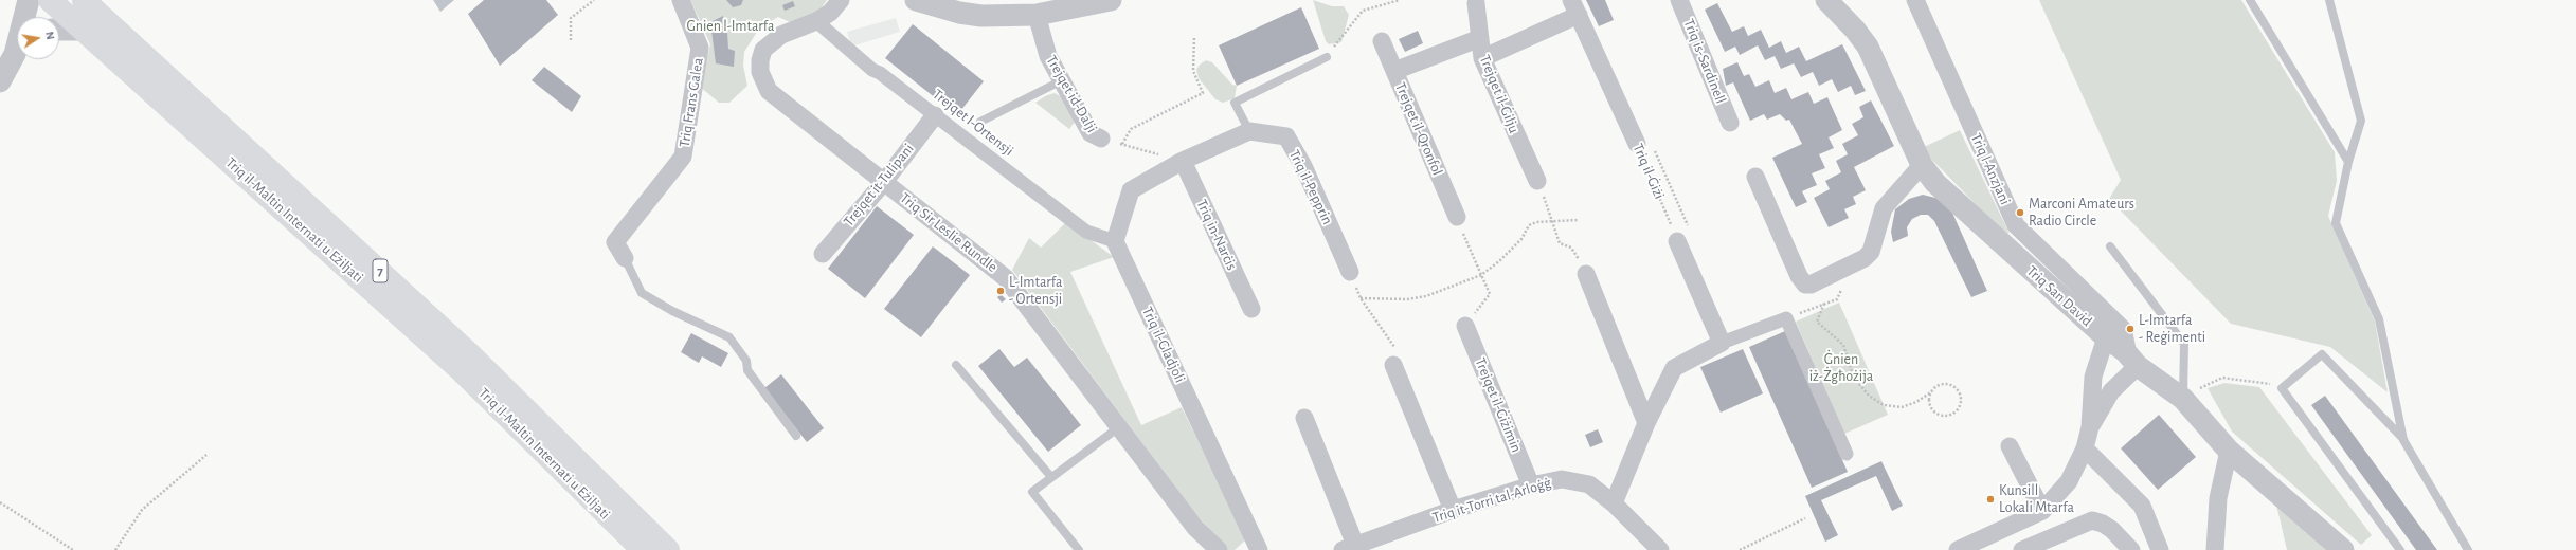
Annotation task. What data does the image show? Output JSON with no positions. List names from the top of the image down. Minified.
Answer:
{"streets":{"highway":["Triq il-Maltin Internati u Eżiljati","7"],"street":["Triq is-Sardinell","Trejqet id-Dalji","Trejqet il-Ġilju","Triq Frans Galea","Trejqet l-Ortensji","Trejqet il-Qronfol","Triq l-Anzjani","Triq il-Ġiżi","Trejqet it-Tulipani","Triq il-Pepprin","Triq Sir Leslie Rundle","Triq in-Narċis","Triq San David","Triq il-Gladjoli","Trejqet il-Ġiżimin","Triq it-Torri tal-Arloġġ"]},"crossings":[["Trejqet id-Dalji","Triq in-Narċis"],["Trejqet l-Ortensji","Trejqet it-Tulipani"],["Trejqet l-Ortensji","Triq Sir Leslie Rundle"],["Trejqet l-Ortensji","Triq il-Gladjoli"],["Triq l-Anzjani","Triq San David"],["Trejqet it-Tulipani","Triq Sir Leslie Rundle"],["Trejqet il-Ġiżimin","Triq it-Torri tal-Arloġġ"]],"parks":["Gnien l-Imtarfa","Ġnien iż-Żgħożija"],"places":["Marconi Amateurs Radio Circle","L-Imtarfa - Ortensji","L-Imtarfa - Reġimenti","Kunsill Lokali Mtarfa"],"north":"right"}
